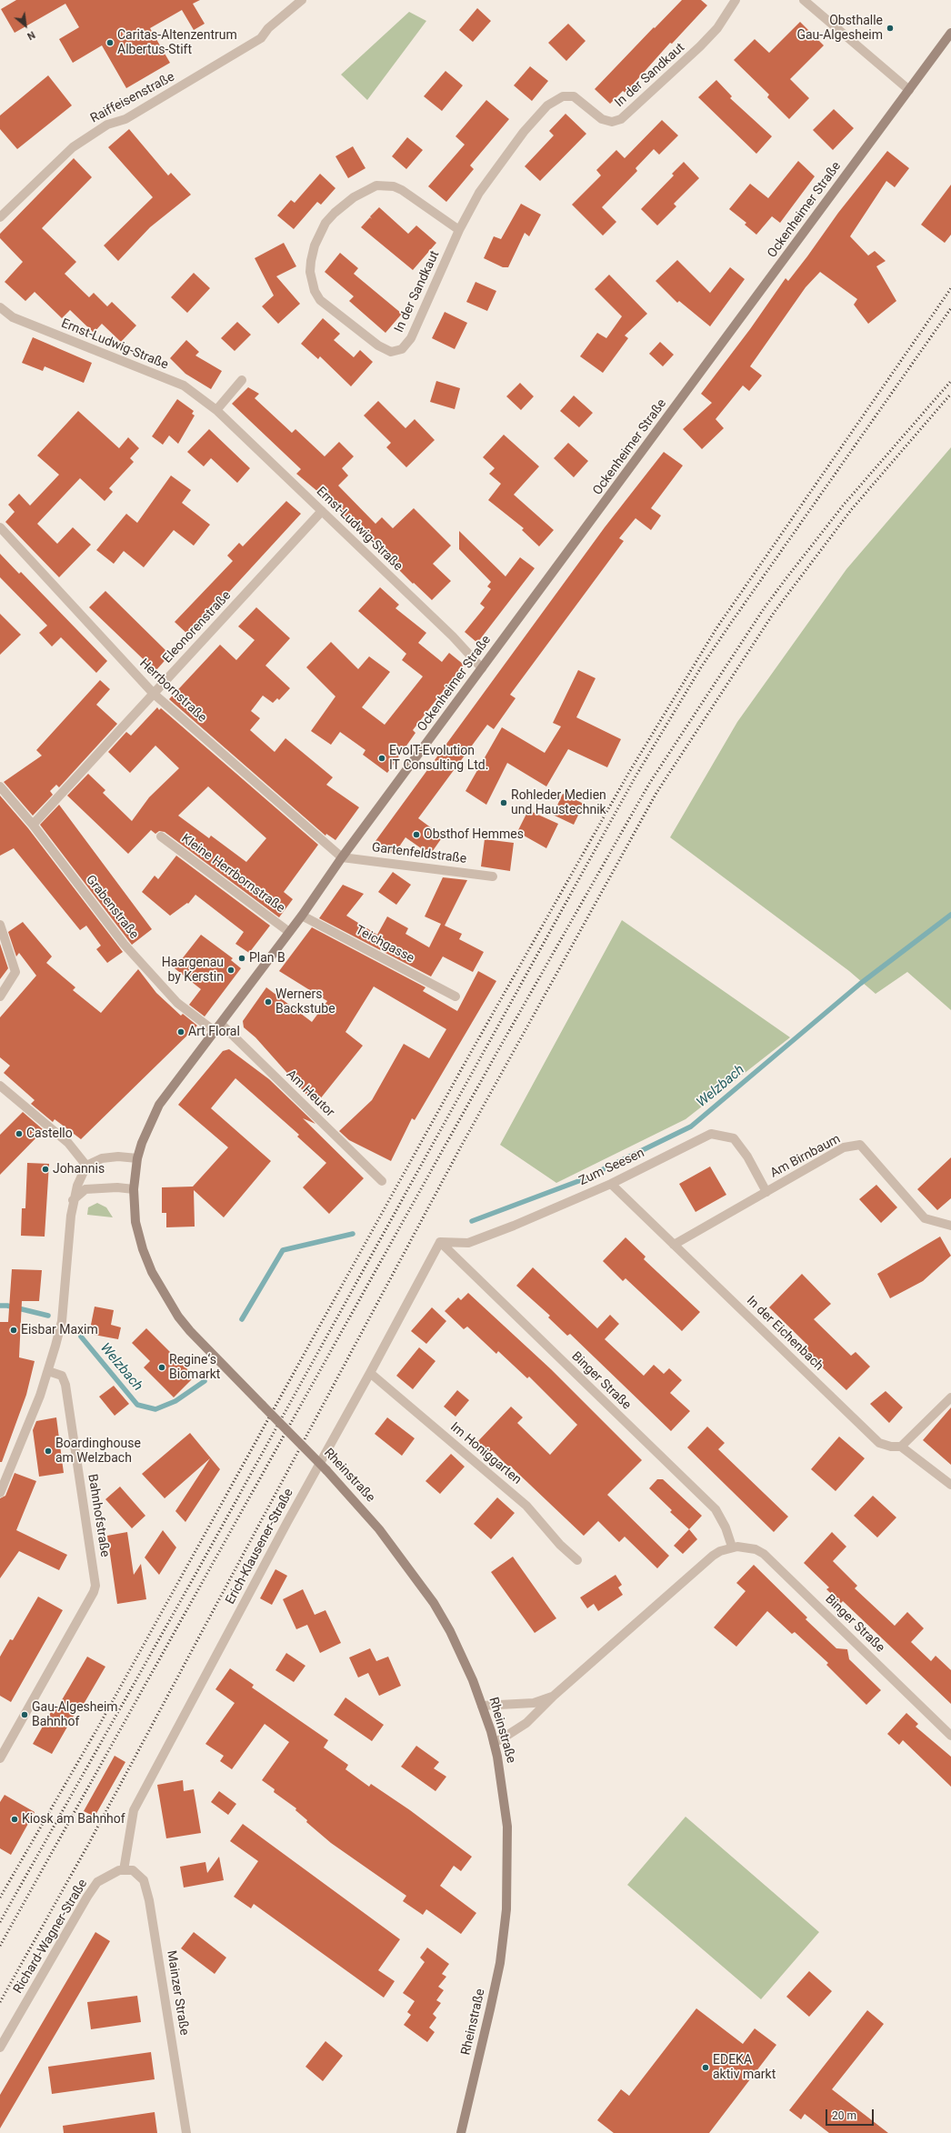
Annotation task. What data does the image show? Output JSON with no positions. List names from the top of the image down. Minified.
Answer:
{"streets":{"main road":["Ockenheimer Straße","Rheinstraße"],"street":["In der Sandkaut","Raiffeisenstraße","Ernst-Ludwig-Straße","Eleonorenstraße","Herrbornstraße","Gartenfeldstraße","Kleine Herrbornstraße","Grabenstraße","Teichgasse","Am Heutor","Am Birnbaum","Zum Seesen","In der Eichenbach","Binger Straße","Im Honiggarten","Bahnhofstraße","Erich-Klausener-Straße","Richard-Wagner-Straße","Mainzer Straße"]},"crossings":[["Ockenheimer Straße","Ernst-Ludwig-Straße"],["Ockenheimer Straße","Herrbornstraße"],["Ockenheimer Straße","Gartenfeldstraße"],["Ockenheimer Straße","Kleine Herrbornstraße"],["Ockenheimer Straße","Grabenstraße"],["Ockenheimer Straße","Teichgasse"],["Ockenheimer Straße","Am Heutor"],["Ockenheimer Straße","Rheinstraße"],["Ernst-Ludwig-Straße","Eleonorenstraße"],["Eleonorenstraße","Herrbornstraße"],["Eleonorenstraße","Grabenstraße"],["Herrbornstraße","Gartenfeldstraße"],["Am Birnbaum","Zum Seesen"],["Am Birnbaum","In der Eichenbach"],["Zum Seesen","In der Eichenbach"],["Zum Seesen","Binger Straße"],["Zum Seesen","Erich-Klausener-Straße"],["Binger Straße","Erich-Klausener-Straße"],["Im Honiggarten","Erich-Klausener-Straße"],["Erich-Klausener-Straße","Richard-Wagner-Straße"],["Erich-Klausener-Straße","Mainzer Straße"],["Richard-Wagner-Straße","Mainzer Straße"]],"water":["Welzbach"],"places":["Obsthalle Gau-Algesheim","Caritas-Altenzentrum Albertus-Stift","EvoIT-Evolution IT Consulting Ltd.","Rohleder Medien und Haustechnik","Obsthof Hemmes","Plan B","Haargenau by Kerstin","Werners Backstube","Art Floral","Castello","Johannis","Eisbar Maxim","Regine‘s Biomarkt","Boardinghouse am Welzbach","Gau-Algesheim Bahnhof","Kiosk am Bahnhof","EDEKA aktiv markt"],"scale_bar":"20 m","north":"bottom right"}
